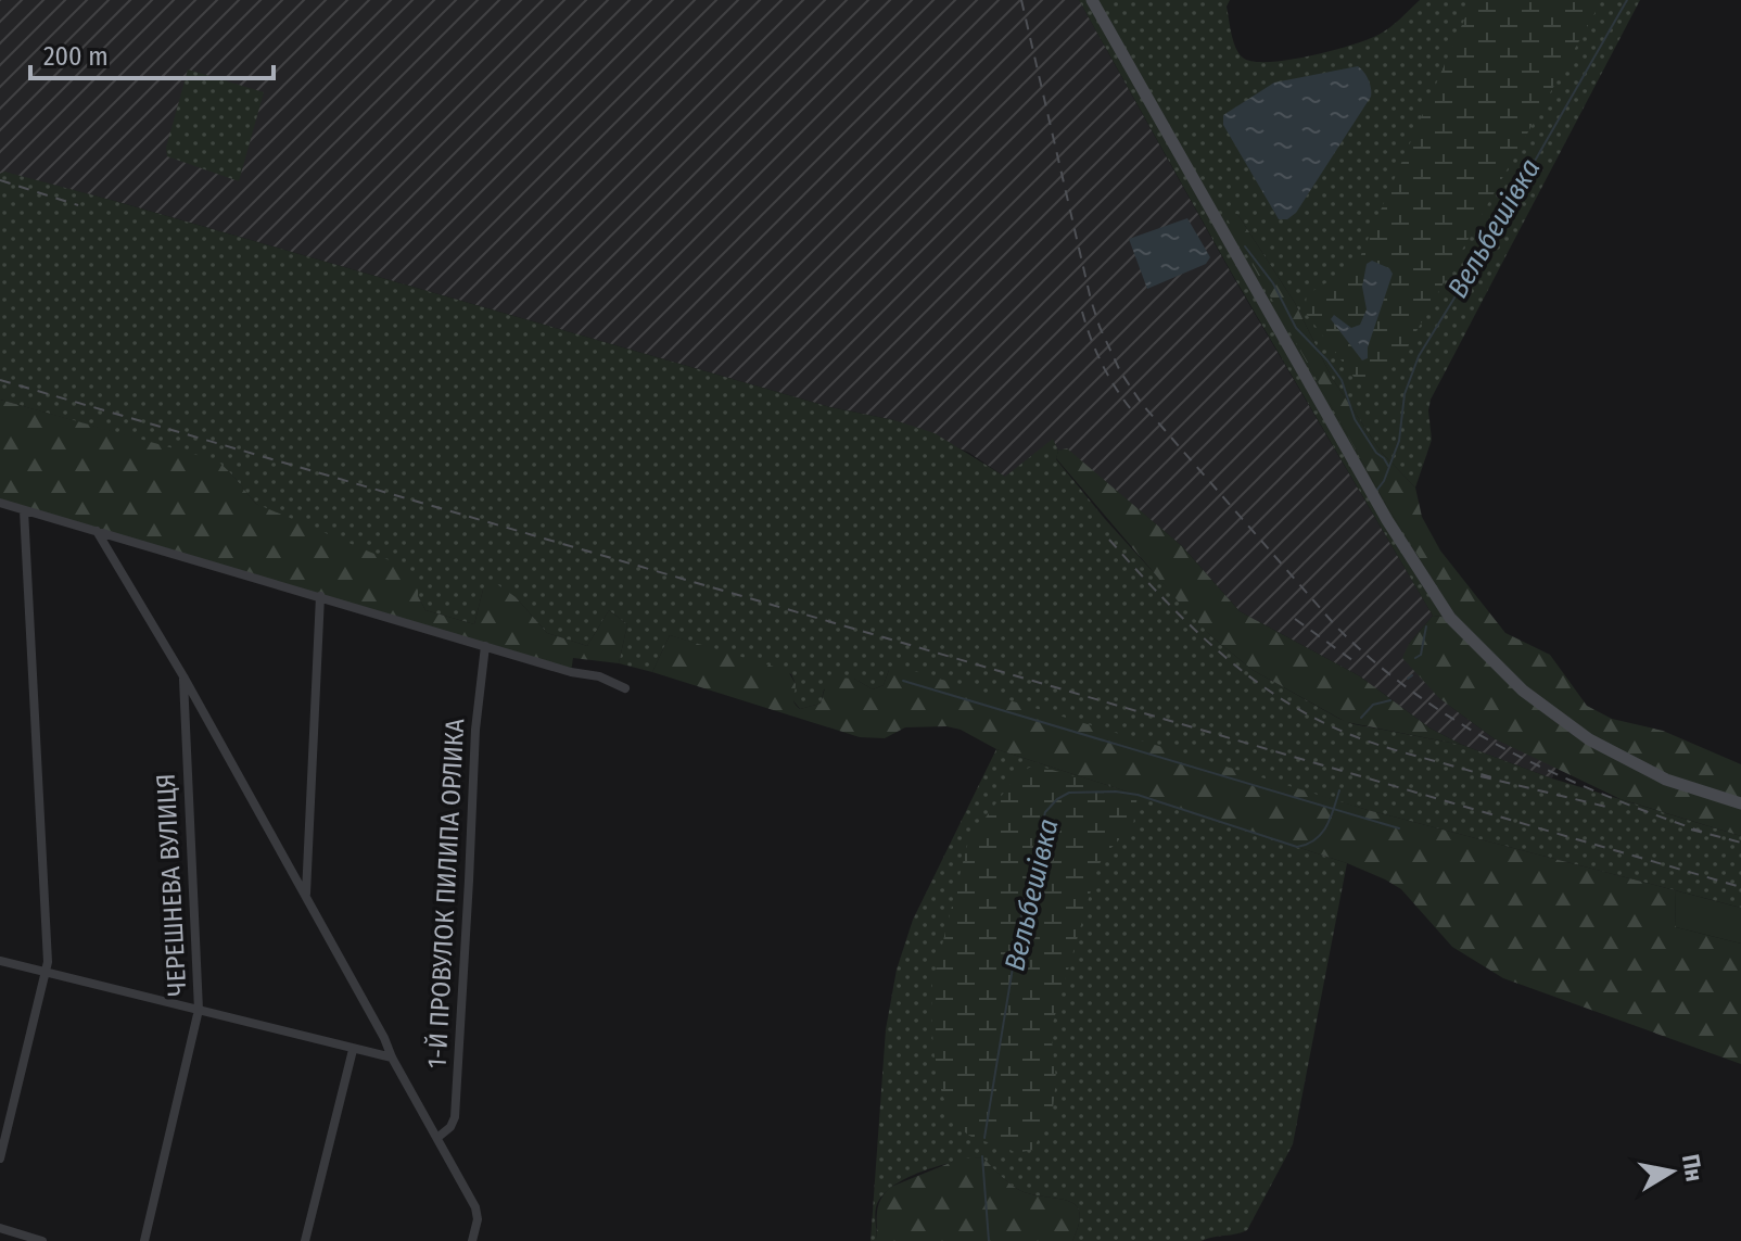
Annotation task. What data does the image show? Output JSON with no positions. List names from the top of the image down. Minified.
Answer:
{"streets":{"street":["ЧЕРЕШНЕВА ВУЛИЦЯ","1-Й ПРОВУЛОК ПИЛИПА ОРЛИКА"]},"water":["Вельбешівка"],"scale_bar":"200 m","north":"right"}
